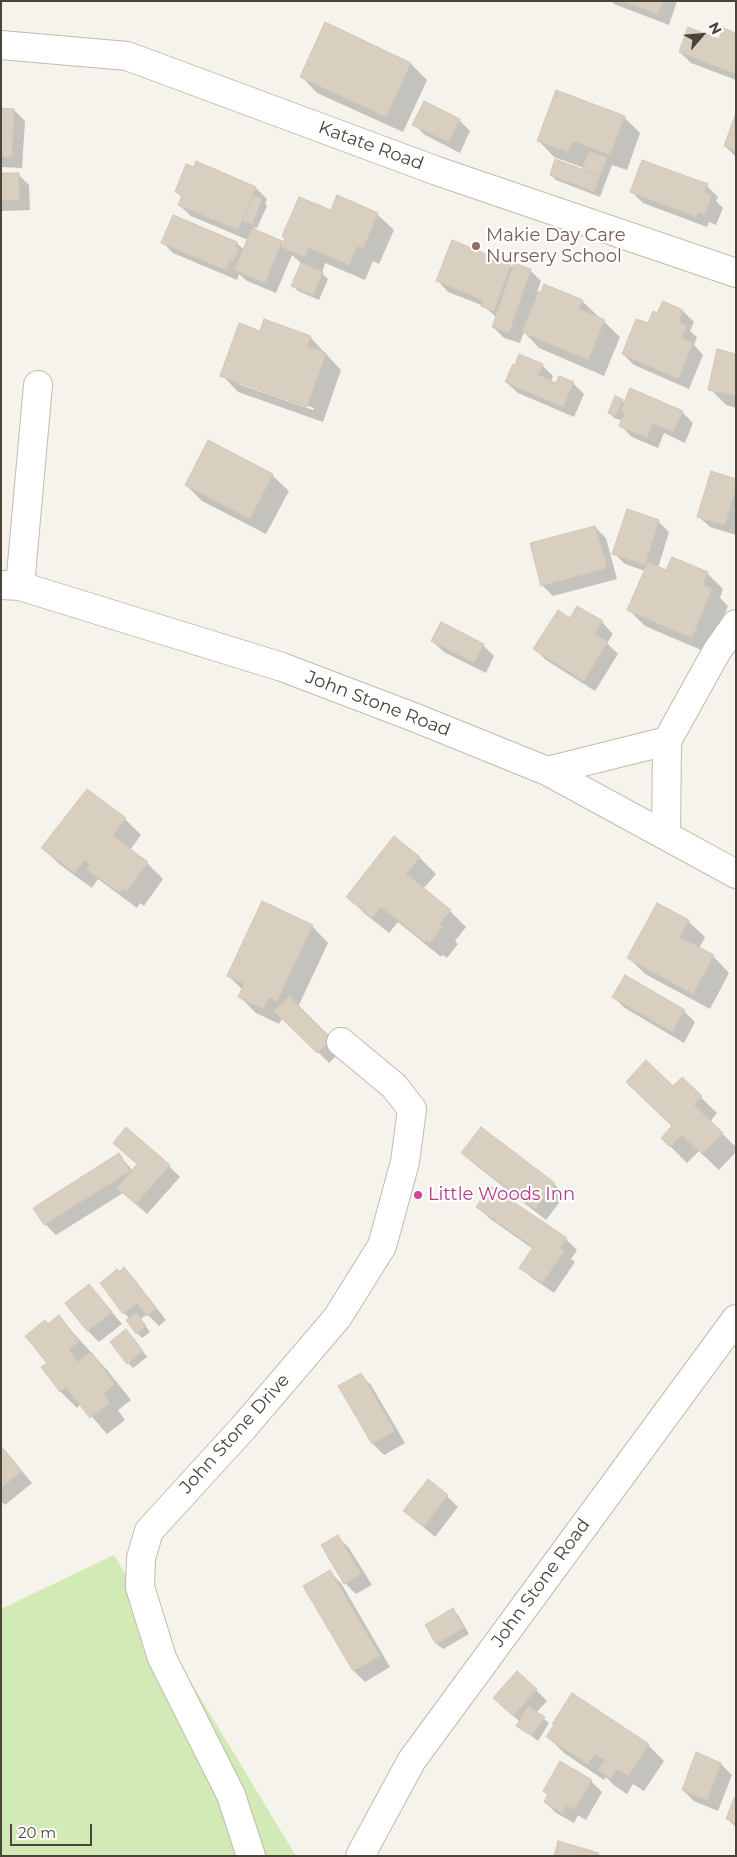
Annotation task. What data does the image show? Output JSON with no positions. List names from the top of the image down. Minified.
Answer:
{"streets":{"street":["Katate Road","John Stone Road","John Stone Drive"]},"places":["Makie Day Care Nursery School","Little Woods Inn"],"scale_bar":"20 m","north":"top right"}
